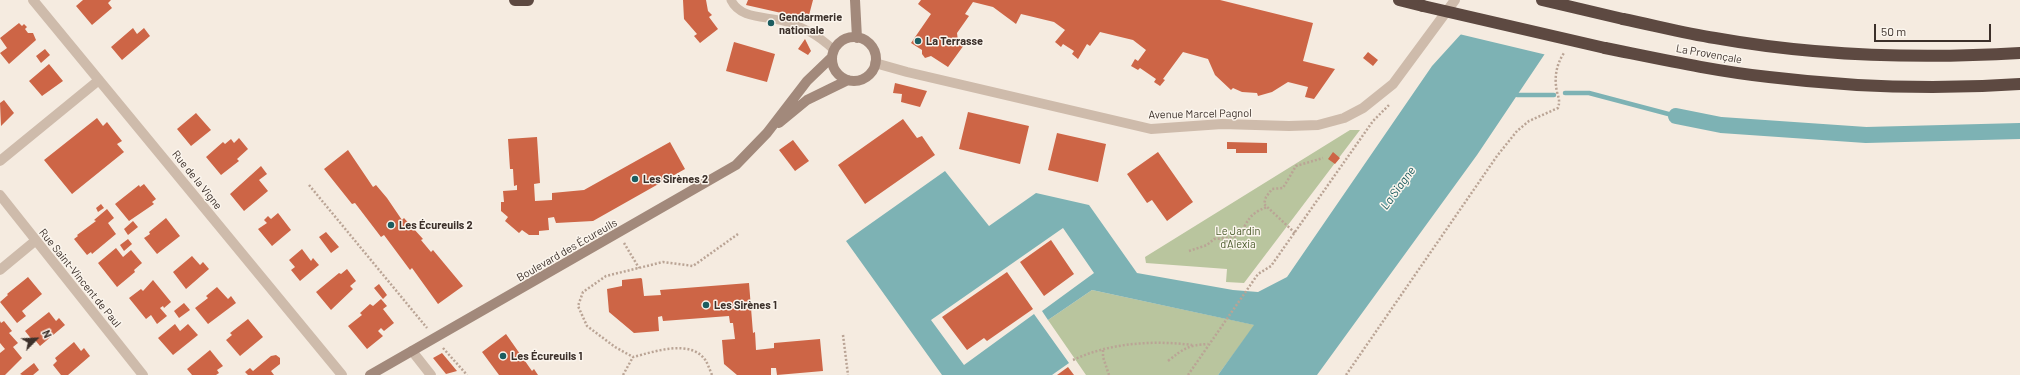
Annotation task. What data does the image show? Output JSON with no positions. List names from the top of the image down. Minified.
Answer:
{"streets":{"highway":["La Provençale"],"street":["Avenue Marcel Pagnol","Rue de la Vigne","Boulevard des Écureuils","Rue Saint-Vincent de Paul"]},"crossings":[["Avenue Marcel Pagnol","Boulevard des Écureuils"]],"water":["La Siagne"],"parks":["Le Jardin d'Alexia"],"places":["Gendarmerie nationale","La Terrasse","Les Sirènes 2","Les Écureuils 2","Les Sirènes 1","Les Écureuils 1"],"scale_bar":"50 m","north":"top right"}
